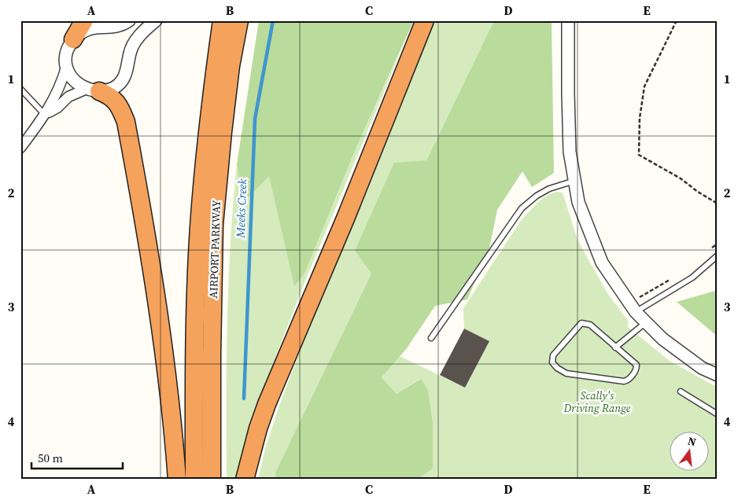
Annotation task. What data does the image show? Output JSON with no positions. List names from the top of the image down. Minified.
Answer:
{"streets":{"highway":["AIRPORT PARKWAY"]},"water":["Meeks Creek"],"parks":["Scally's Driving Range"],"scale_bar":"50 m","north":"top","grid":{"columns":["A","B","C","D","E"],"rows":["1","2","3","4"]}}
